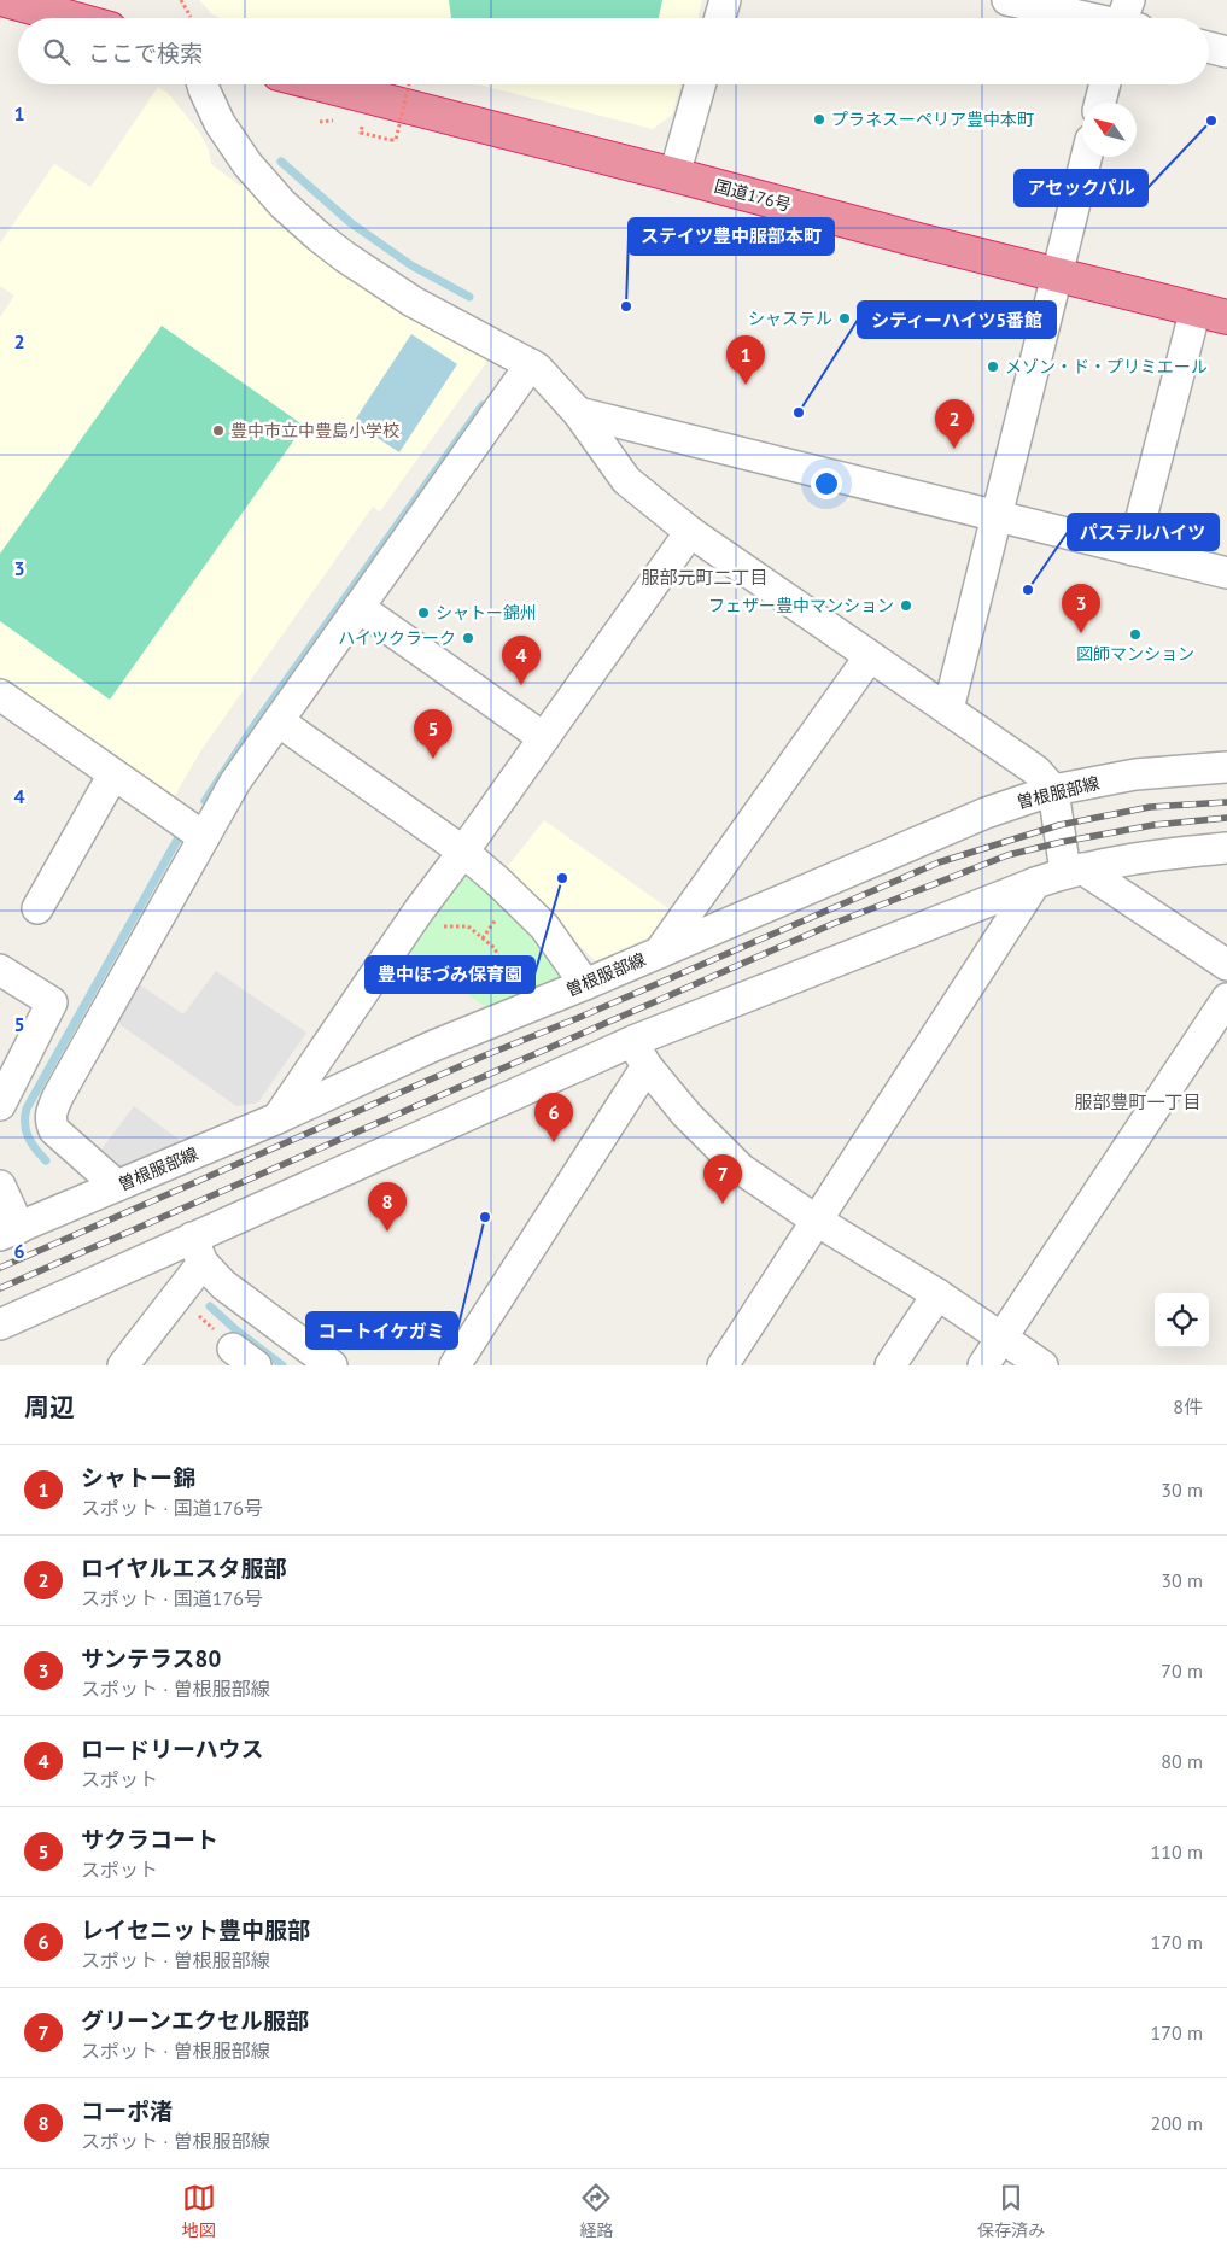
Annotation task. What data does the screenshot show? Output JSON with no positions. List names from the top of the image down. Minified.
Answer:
{"streets":{"highway":["国道176号"],"street":["曽根服部線"]},"districts":["服部元町二丁目","服部豊町一丁目"],"places":["プラネスーペリア豊中本町","アセックパル","ステイツ豊中服部本町","シャステル","メゾン・ド・プリミエール","シティーハイツ5番館","豊中市立中豊島小学校","パステルハイツ","フェザー豊中マンション","シャトー錦州","図師マンション","ハイツクラーク","豊中ほづみ保育園","コートイケガミ"],"north":"top left","page":{"search":"ここで検索","pins":["1","2","3","4","5","6","7","8"],"heading":["周辺","8件"],"list":[{"mark":"1","name":"シャトー錦","note":"スポット · 国道176号","value":"30 m"},{"mark":"2","name":"ロイヤルエスタ服部","note":"スポット · 国道176号","value":"30 m"},{"mark":"3","name":"サンテラス80","note":"スポット · 曽根服部線","value":"70 m"},{"mark":"4","name":"ロードリーハウス","note":"スポット","value":"80 m"},{"mark":"5","name":"サクラコート","note":"スポット","value":"110 m"},{"mark":"6","name":"レイセニット豊中服部","note":"スポット · 曽根服部線","value":"170 m"},{"mark":"7","name":"グリーンエクセル服部","note":"スポット · 曽根服部線","value":"170 m"},{"mark":"8","name":"コーポ渚","note":"スポット · 曽根服部線","value":"200 m"}],"nav":["地図","経路","保存済み"]},"grid":{"rows":["1","2","3","4","5","6"]}}
